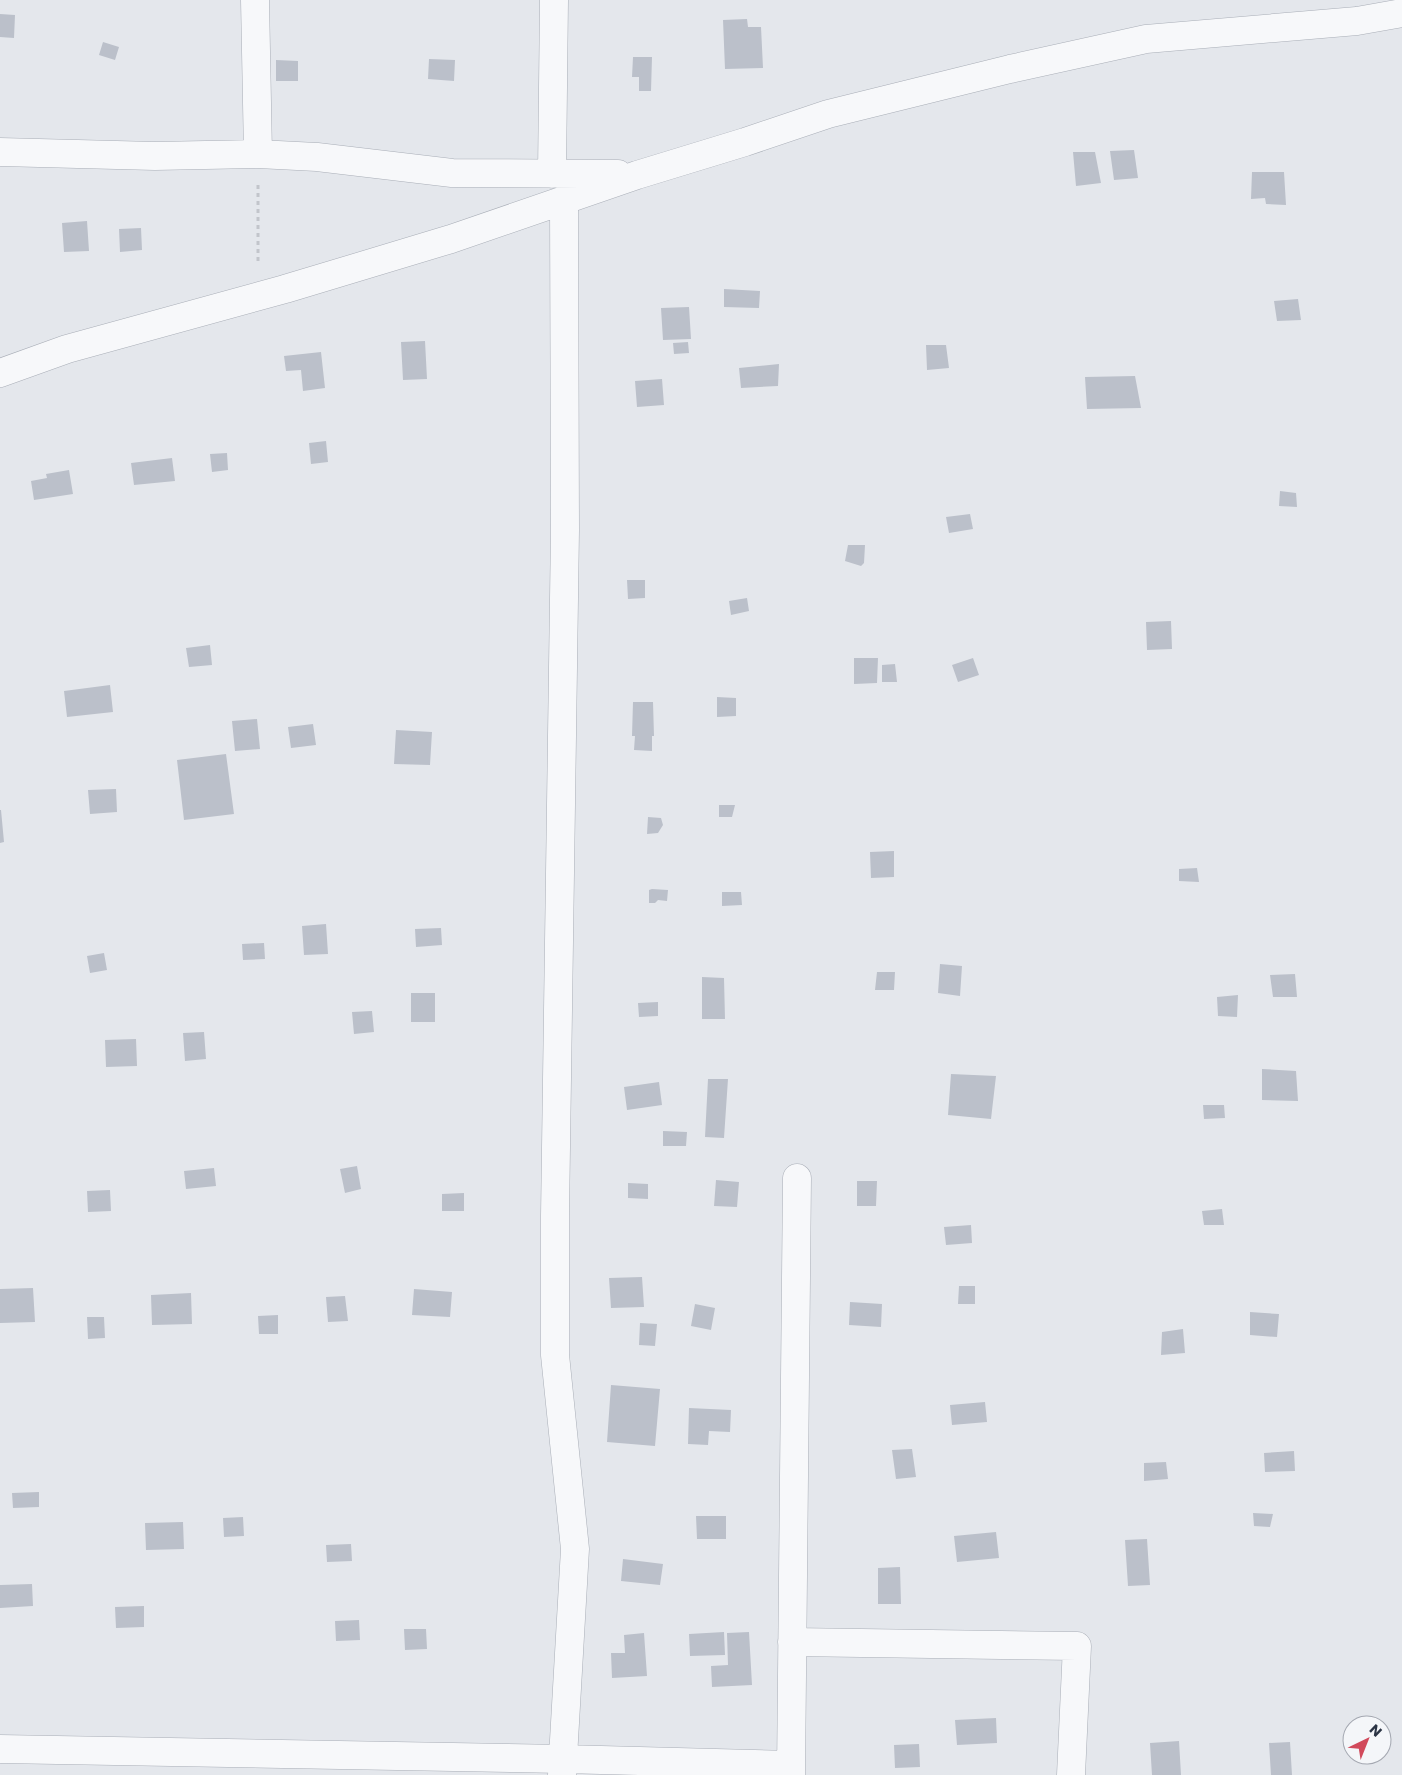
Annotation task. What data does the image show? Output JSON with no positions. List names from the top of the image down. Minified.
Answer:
{"north":"top right"}
